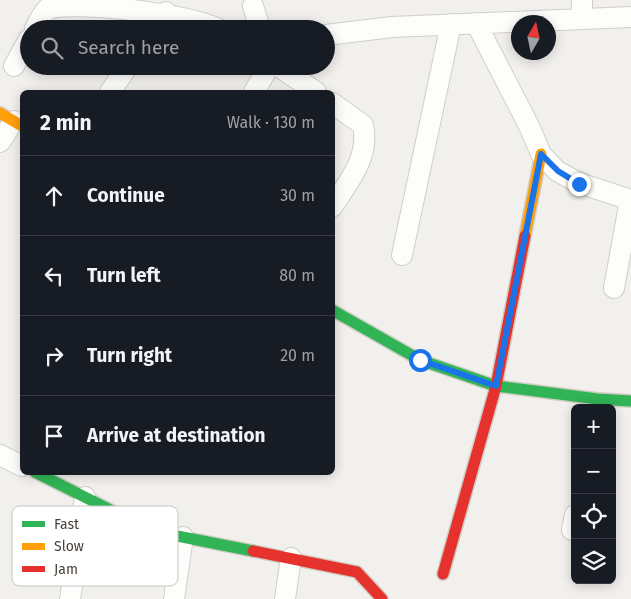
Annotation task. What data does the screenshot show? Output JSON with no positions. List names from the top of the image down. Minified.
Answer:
{"legend":["Fast","Slow","Jam"],"north":"top","page":{"search":"Search here","heading":["2 min","Walk · 130 m"],"list":[["Continue","30 m"],["Turn left","80 m"],["Turn right","20 m"],"Arrive at destination"],"map_buttons":["+","−"]}}
